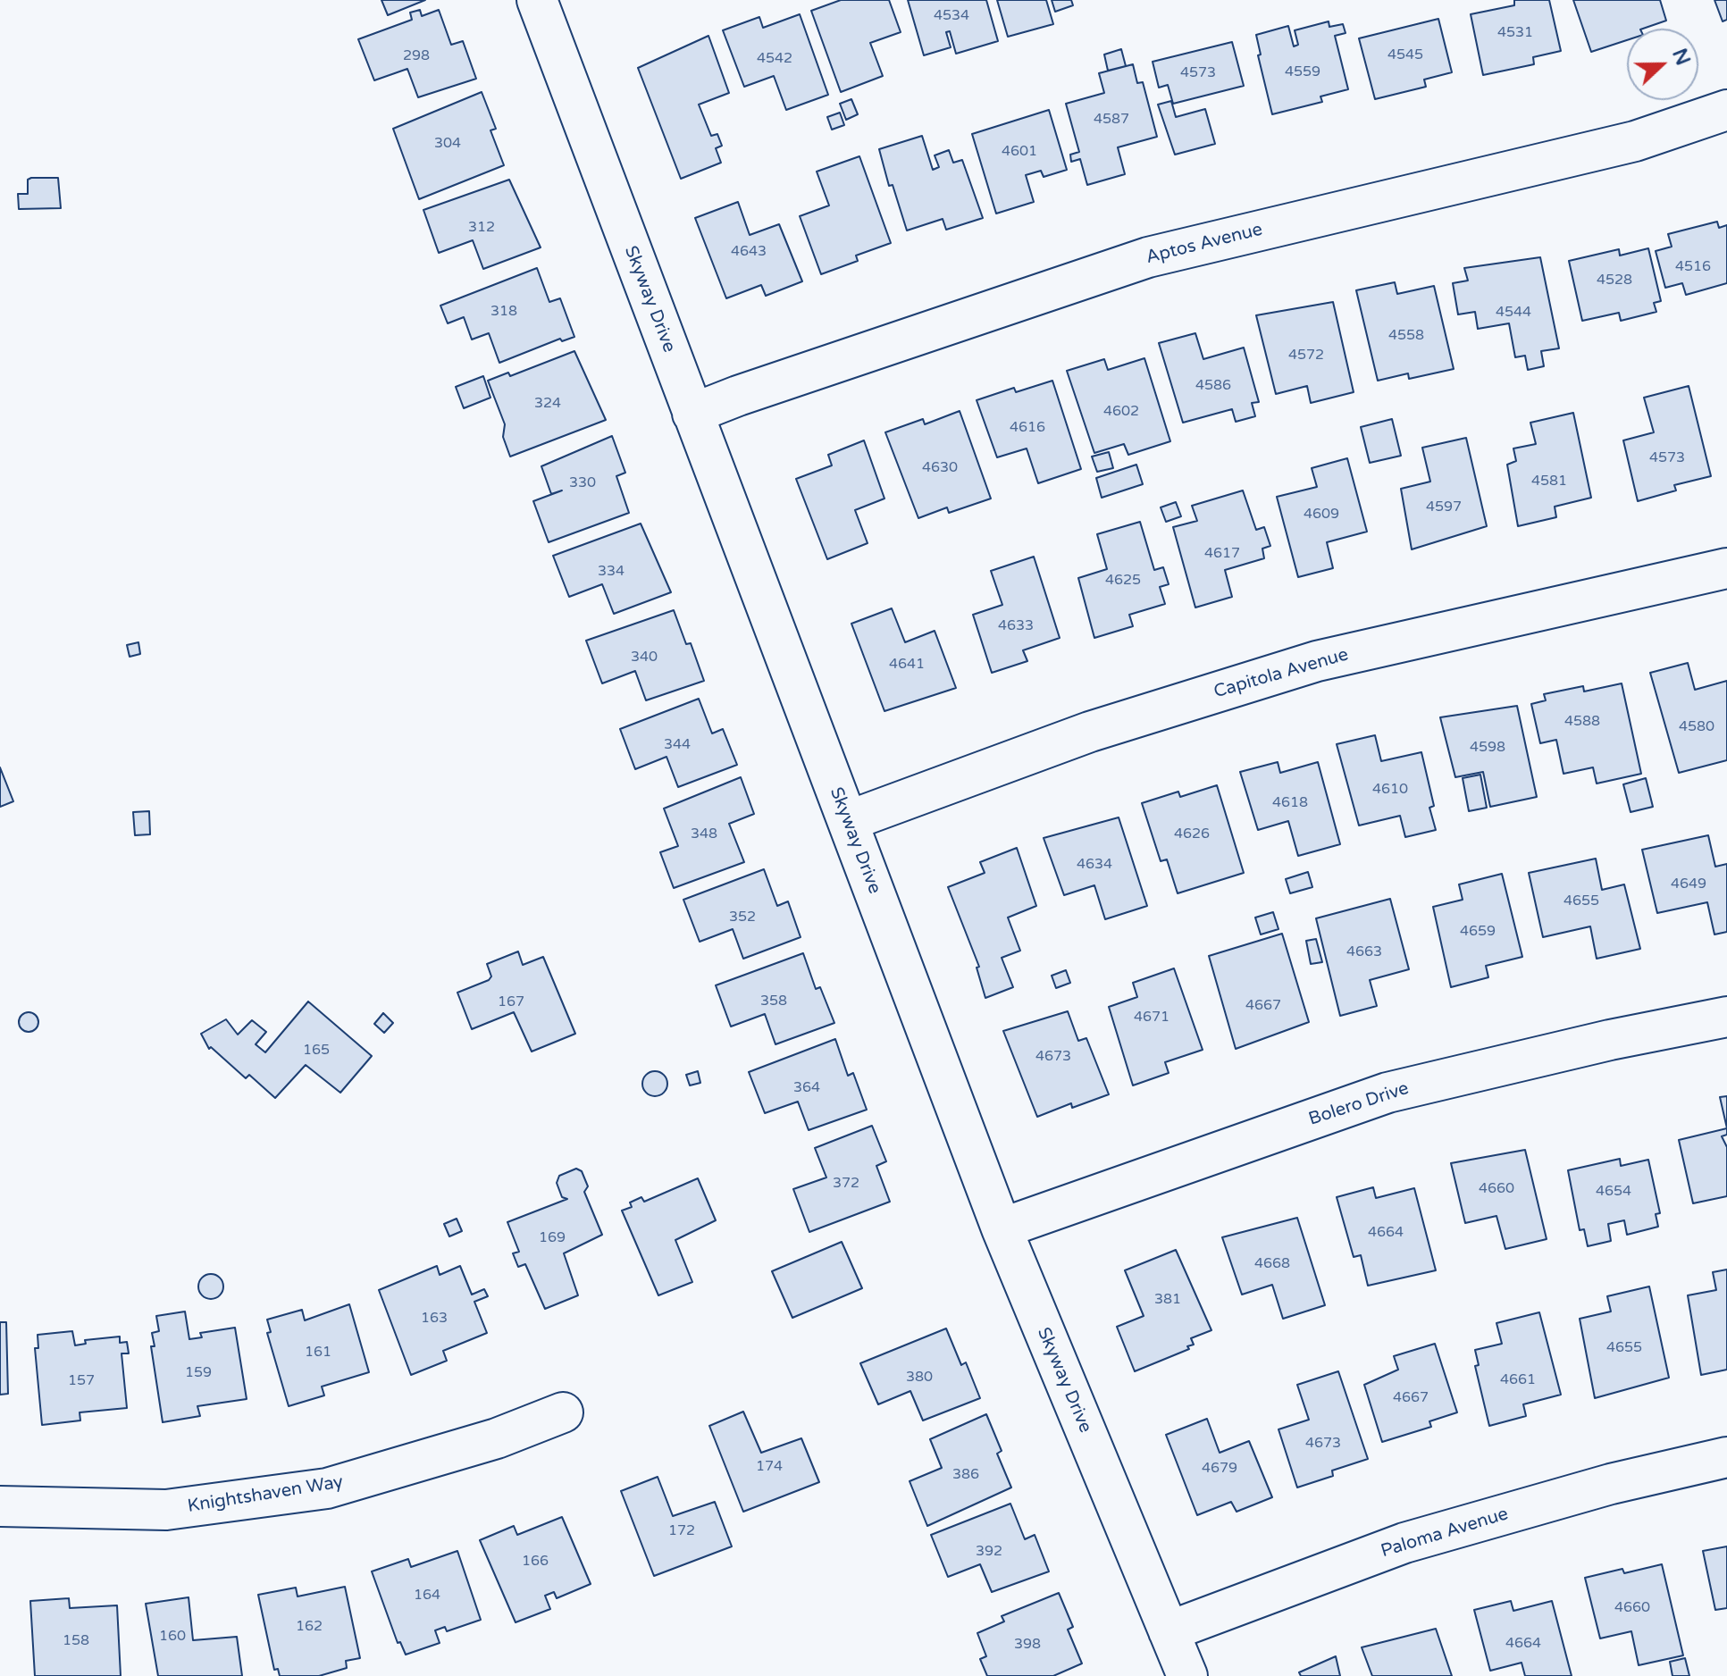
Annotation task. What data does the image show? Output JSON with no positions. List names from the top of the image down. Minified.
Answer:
{"streets":{"street":["Aptos Avenue","Skyway Drive","Capitola Avenue","Bolero Drive","Knightshaven Way","Paloma Avenue"]},"crossings":[["Aptos Avenue","Skyway Drive"],["Skyway Drive","Capitola Avenue"],["Skyway Drive","Bolero Drive"],["Skyway Drive","Paloma Avenue"]],"house_numbers":["4534","4531","4545","298","4542","4559","4573","4587","304","4601","312","4643","4516","4528","318","4544","4558","4572","4586","324","4602","4616","4573","4630","4581","330","4597","4609","4617","334","4625","4633","340","4641","4588","4580","344","4598","4610","4618","348","4626","4634","4649","4655","352","4659","4663","358","167","4667","4671","165","4673","364","372","4660","4654","4664","169","4668","381","163","4655","161","159","380","4661","157","4667","4673","174","4679","386","172","392","166","164","4660","162","160","158","4664","398"],"north":"right"}
